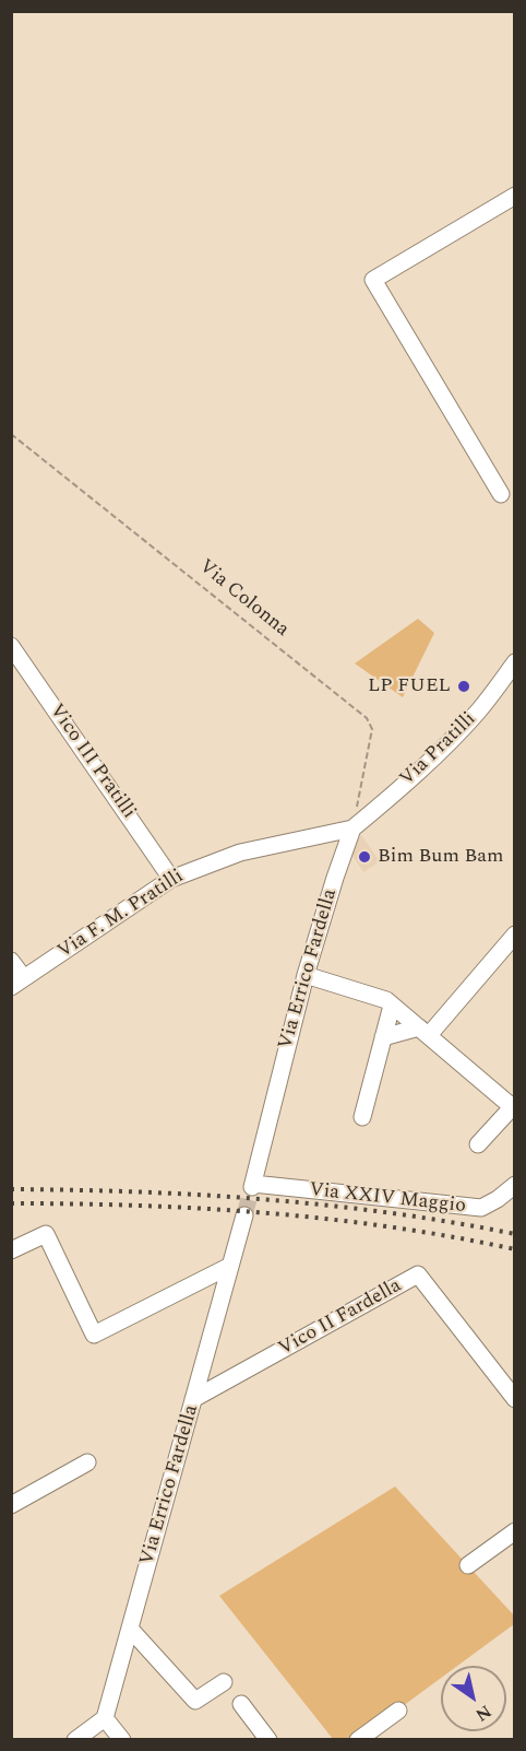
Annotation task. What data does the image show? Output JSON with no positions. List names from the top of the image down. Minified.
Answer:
{"streets":{"street":["Via Pratilli","Vico III Pratilli","Via F. M. Pratilli","Via Errico Fardella","Via XXIV Maggio","Vico II Fardella"],"path":["Via Colonna"]},"crossings":[["Via Pratilli","Via F. M. Pratilli"],["Via Pratilli","Via Errico Fardella"],["Vico III Pratilli","Via F. M. Pratilli"],["Via F. M. Pratilli","Via Errico Fardella"],["Via Errico Fardella","Via XXIV Maggio"],["Via Errico Fardella","Vico II Fardella"]],"places":["LP FUEL","Bim Bum Bam"],"north":"bottom right"}
